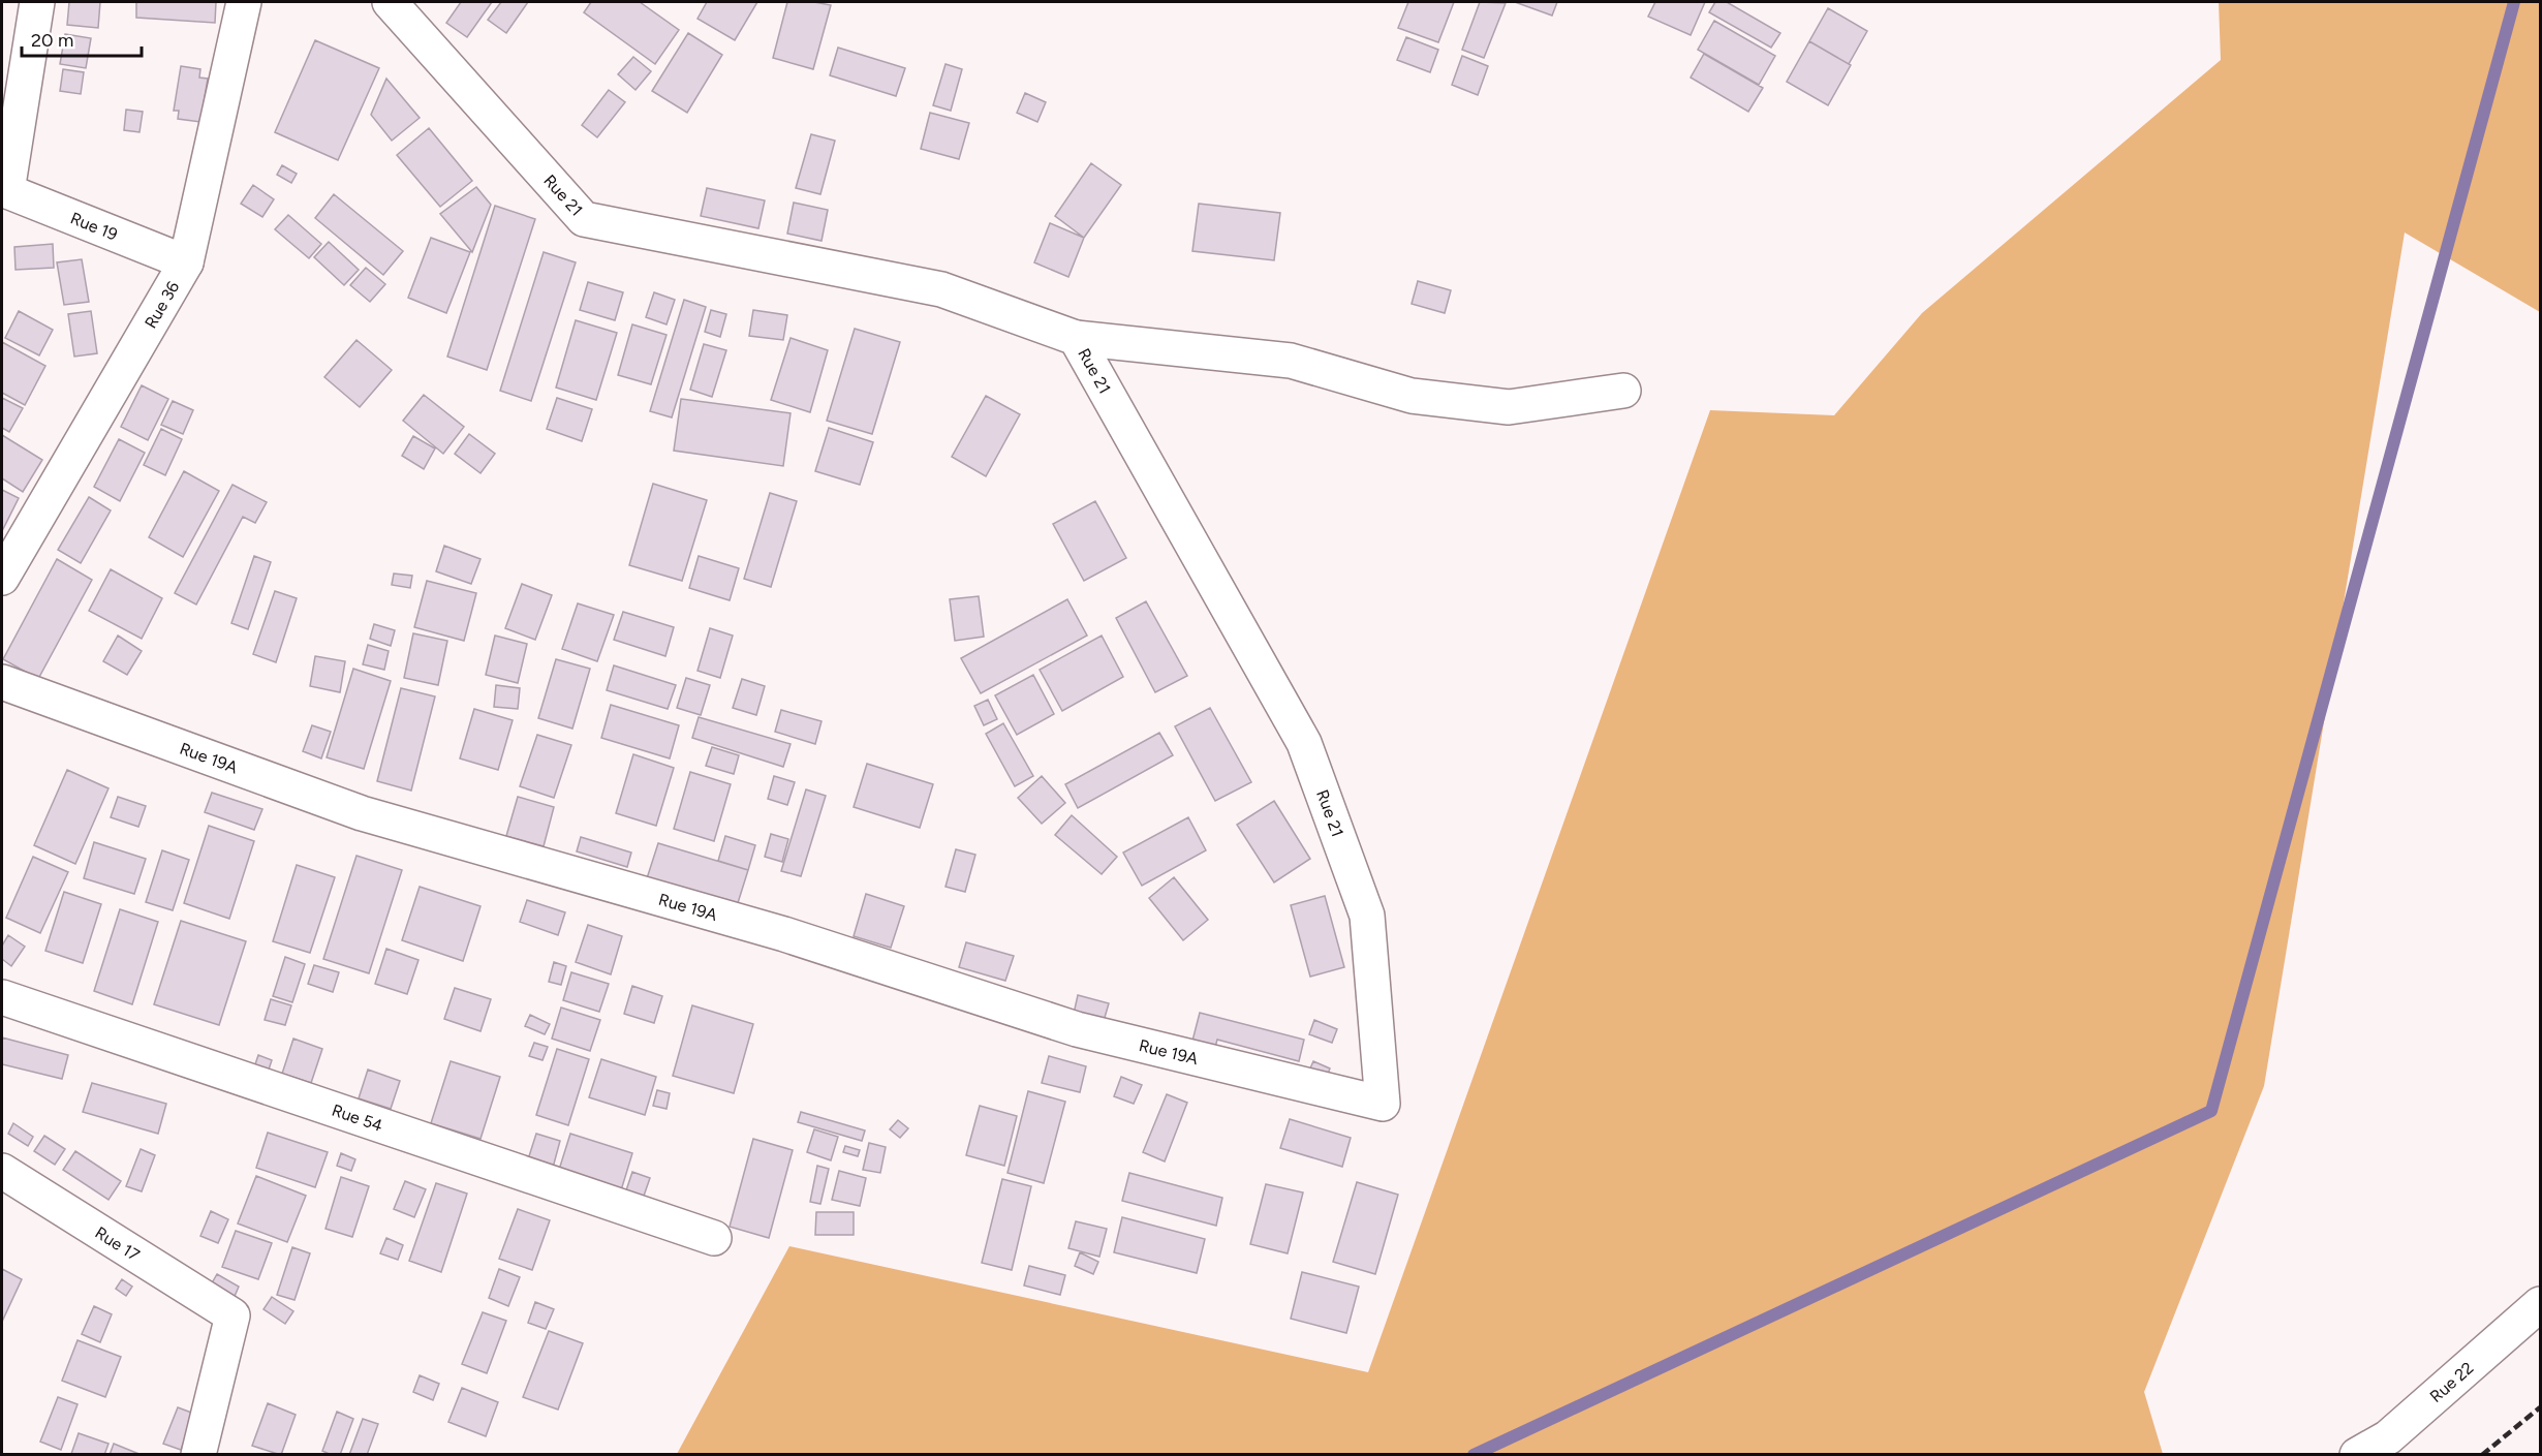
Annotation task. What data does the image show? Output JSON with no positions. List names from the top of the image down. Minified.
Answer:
{"streets":{"street":["Rue 21","Rue 19","Rue 36","Rue 19A","Rue 54","Rue 17","Rue 22"]},"crossings":[["Rue 21","Rue 19A"],["Rue 19","Rue 36"]],"scale_bar":"20 m"}
